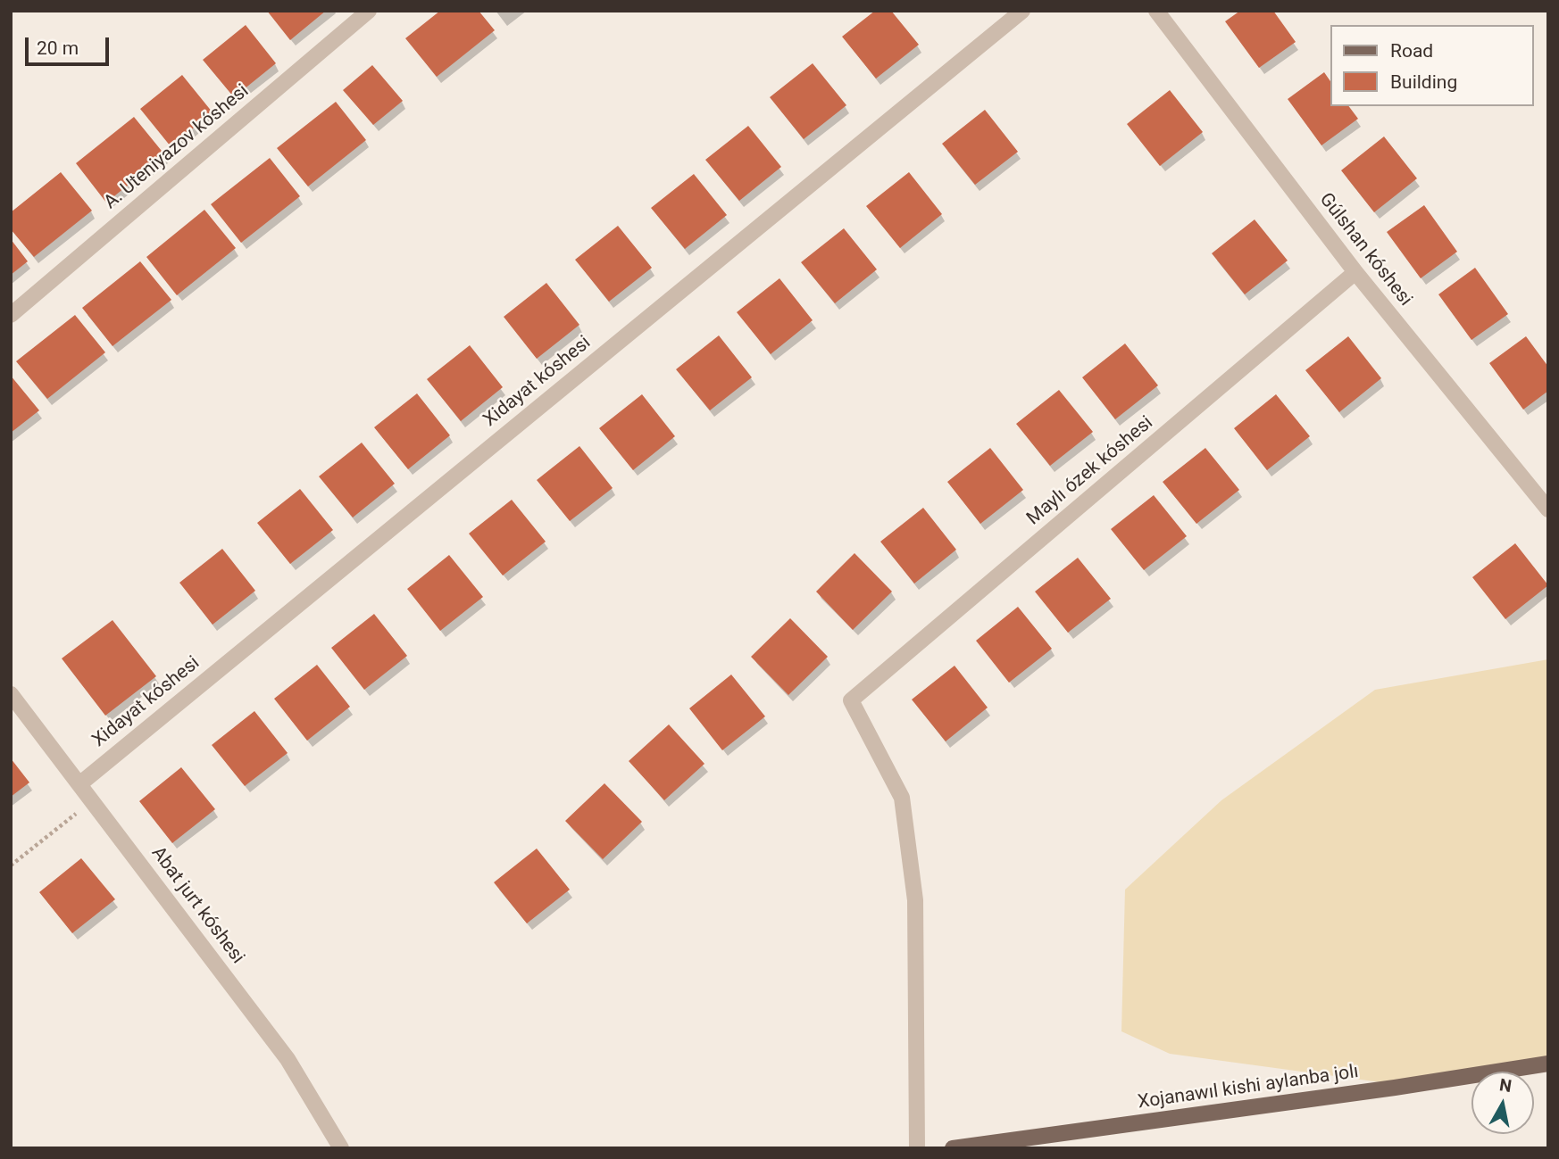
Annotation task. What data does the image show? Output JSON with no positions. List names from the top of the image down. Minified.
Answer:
{"streets":{"main road":["Xojanawıl kishi aylanba jolı"],"street":["A. Uteniyazov kóshesi","Gúlshan kóshesi","Xidayat kóshesi","Maylı ózek kóshesi","Abat jurt kóshesi"]},"crossings":[["Gúlshan kóshesi","Maylı ózek kóshesi"],["Xidayat kóshesi","Abat jurt kóshesi"]],"legend":["Road","Building"],"scale_bar":"20 m","north":"top"}
